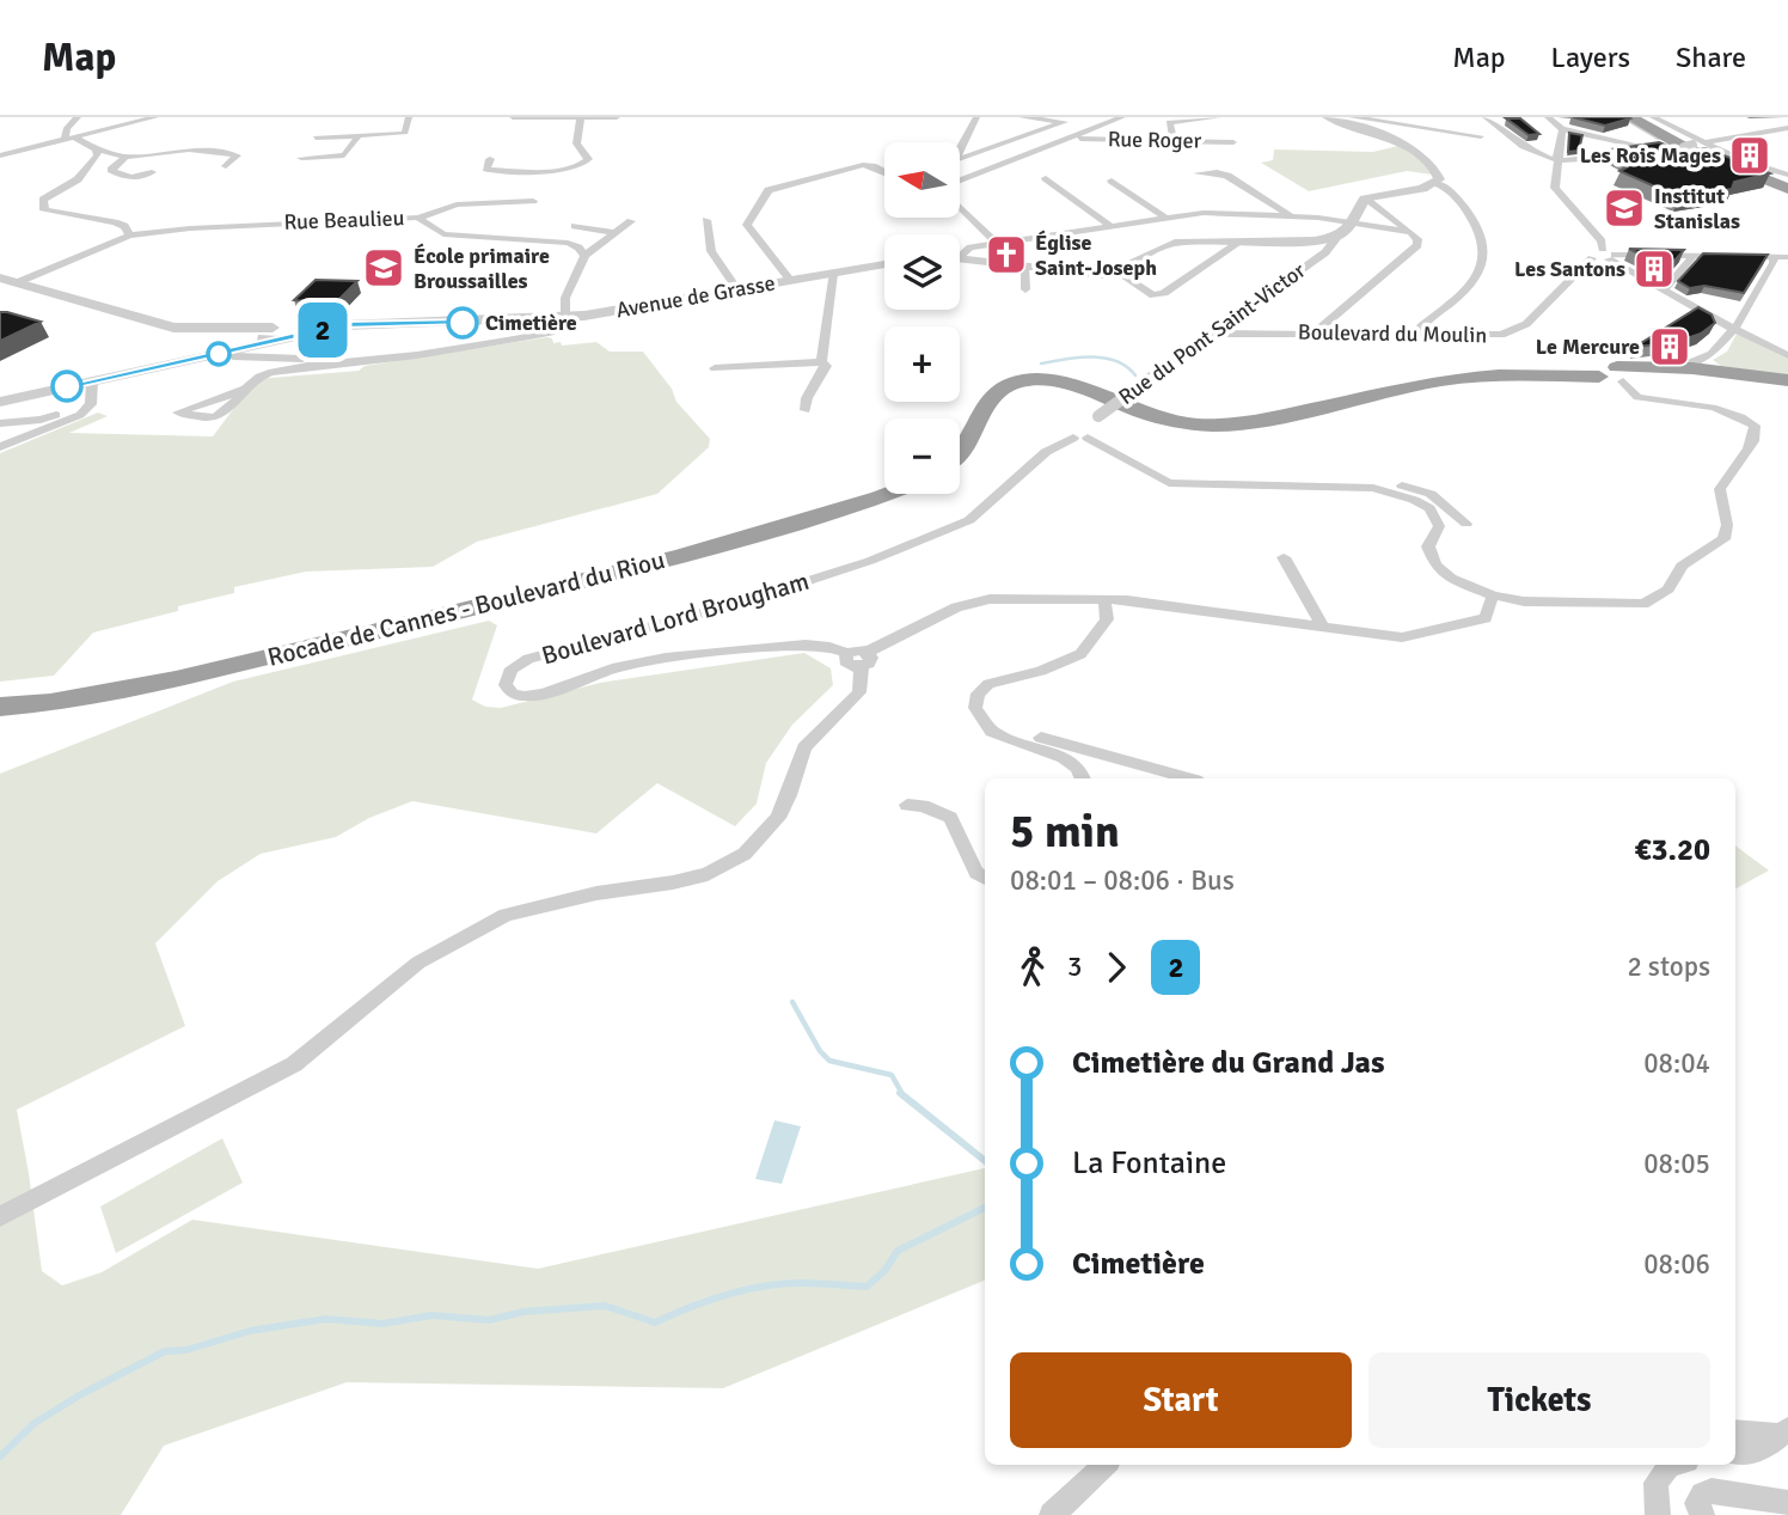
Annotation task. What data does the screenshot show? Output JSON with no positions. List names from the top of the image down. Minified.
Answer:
{"streets":{"highway":["Rocade de Cannes - Boulevard du Riou"],"street":["Rue Roger","Rue Beaulieu","Avenue de Grasse","Rue du Pont Saint-Victor","Boulevard du Moulin","Boulevard Lord Brougham"]},"crossings":[["Rue du Pont Saint-Victor","Boulevard du Moulin"],["Rue du Pont Saint-Victor","Boulevard Lord Brougham"]],"places":{"building":["Les Rois Mages","Les Santons","Le Mercure"],"school or university":["Institut Stanislas","École primaire Broussailles"],"church":["Église Saint-Joseph"],"other":["Cimetière"]},"lines":["bus line 2"],"north":"left","page":{"header":"Map","nav":["Map","Layers","Share"],"on_map":"2","map_buttons":["+","−"],"heading":["5 min","08:01 – 08:06 · Bus","€3.20"],"legs":["3","2","2 stops"],"list":[{"name":"Cimetière du Grand Jas","value":"08:04"},{"name":"La Fontaine","value":"08:05"},{"name":"Cimetière","value":"08:06"}],"buttons":["Start","Tickets"]}}
